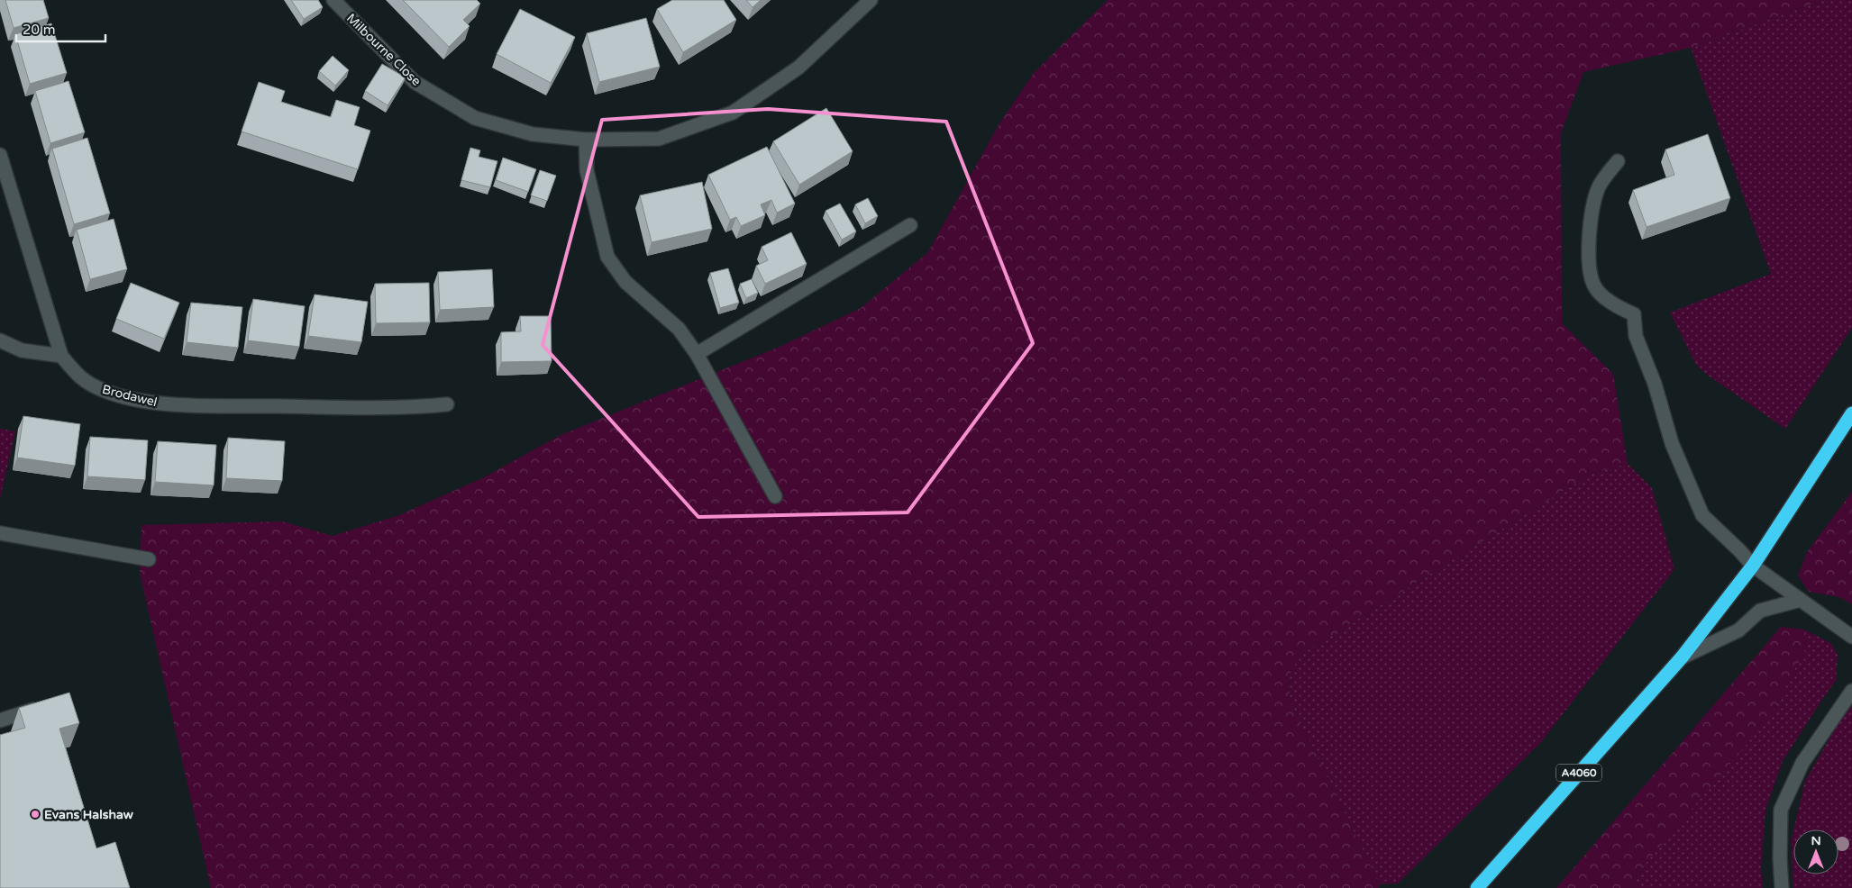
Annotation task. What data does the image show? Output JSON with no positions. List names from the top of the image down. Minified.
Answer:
{"streets":{"highway":["A4060"],"street":["Milbourne Close","Brodawel"]},"places":["Evans Halshaw"],"scale_bar":"20 m","north":"top"}
